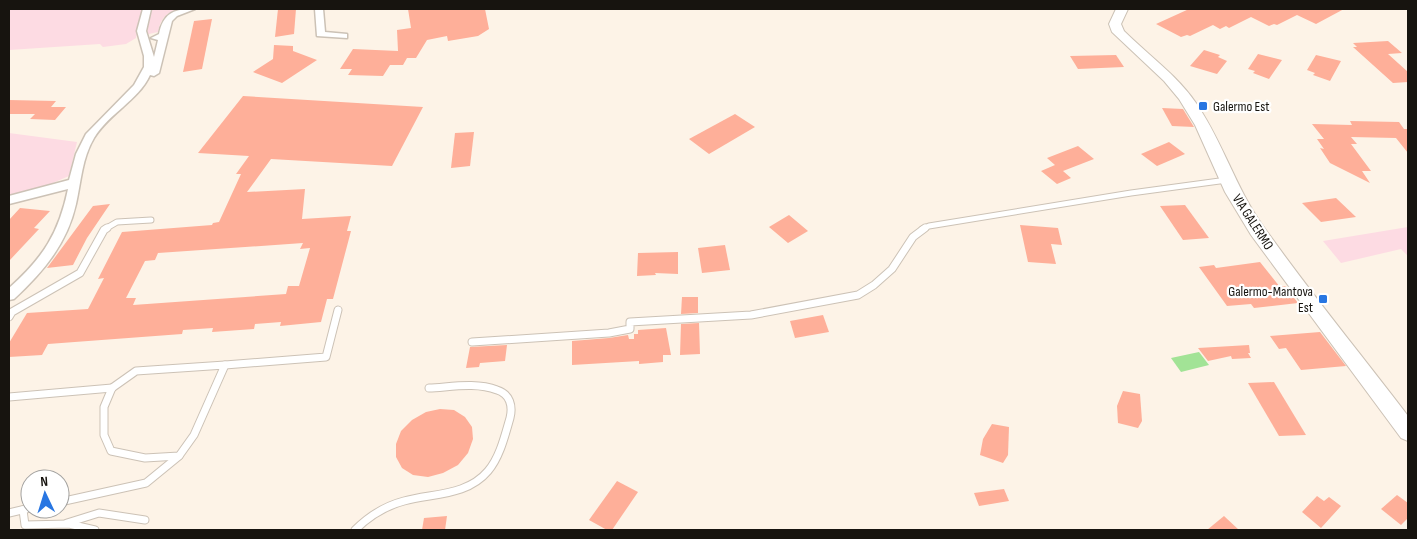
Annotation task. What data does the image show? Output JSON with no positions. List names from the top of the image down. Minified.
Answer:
{"streets":{"main road":["VIA GALERMO"]},"places":{"transit":["Galermo Est","Galermo-Mantova Est"]},"north":"top"}
